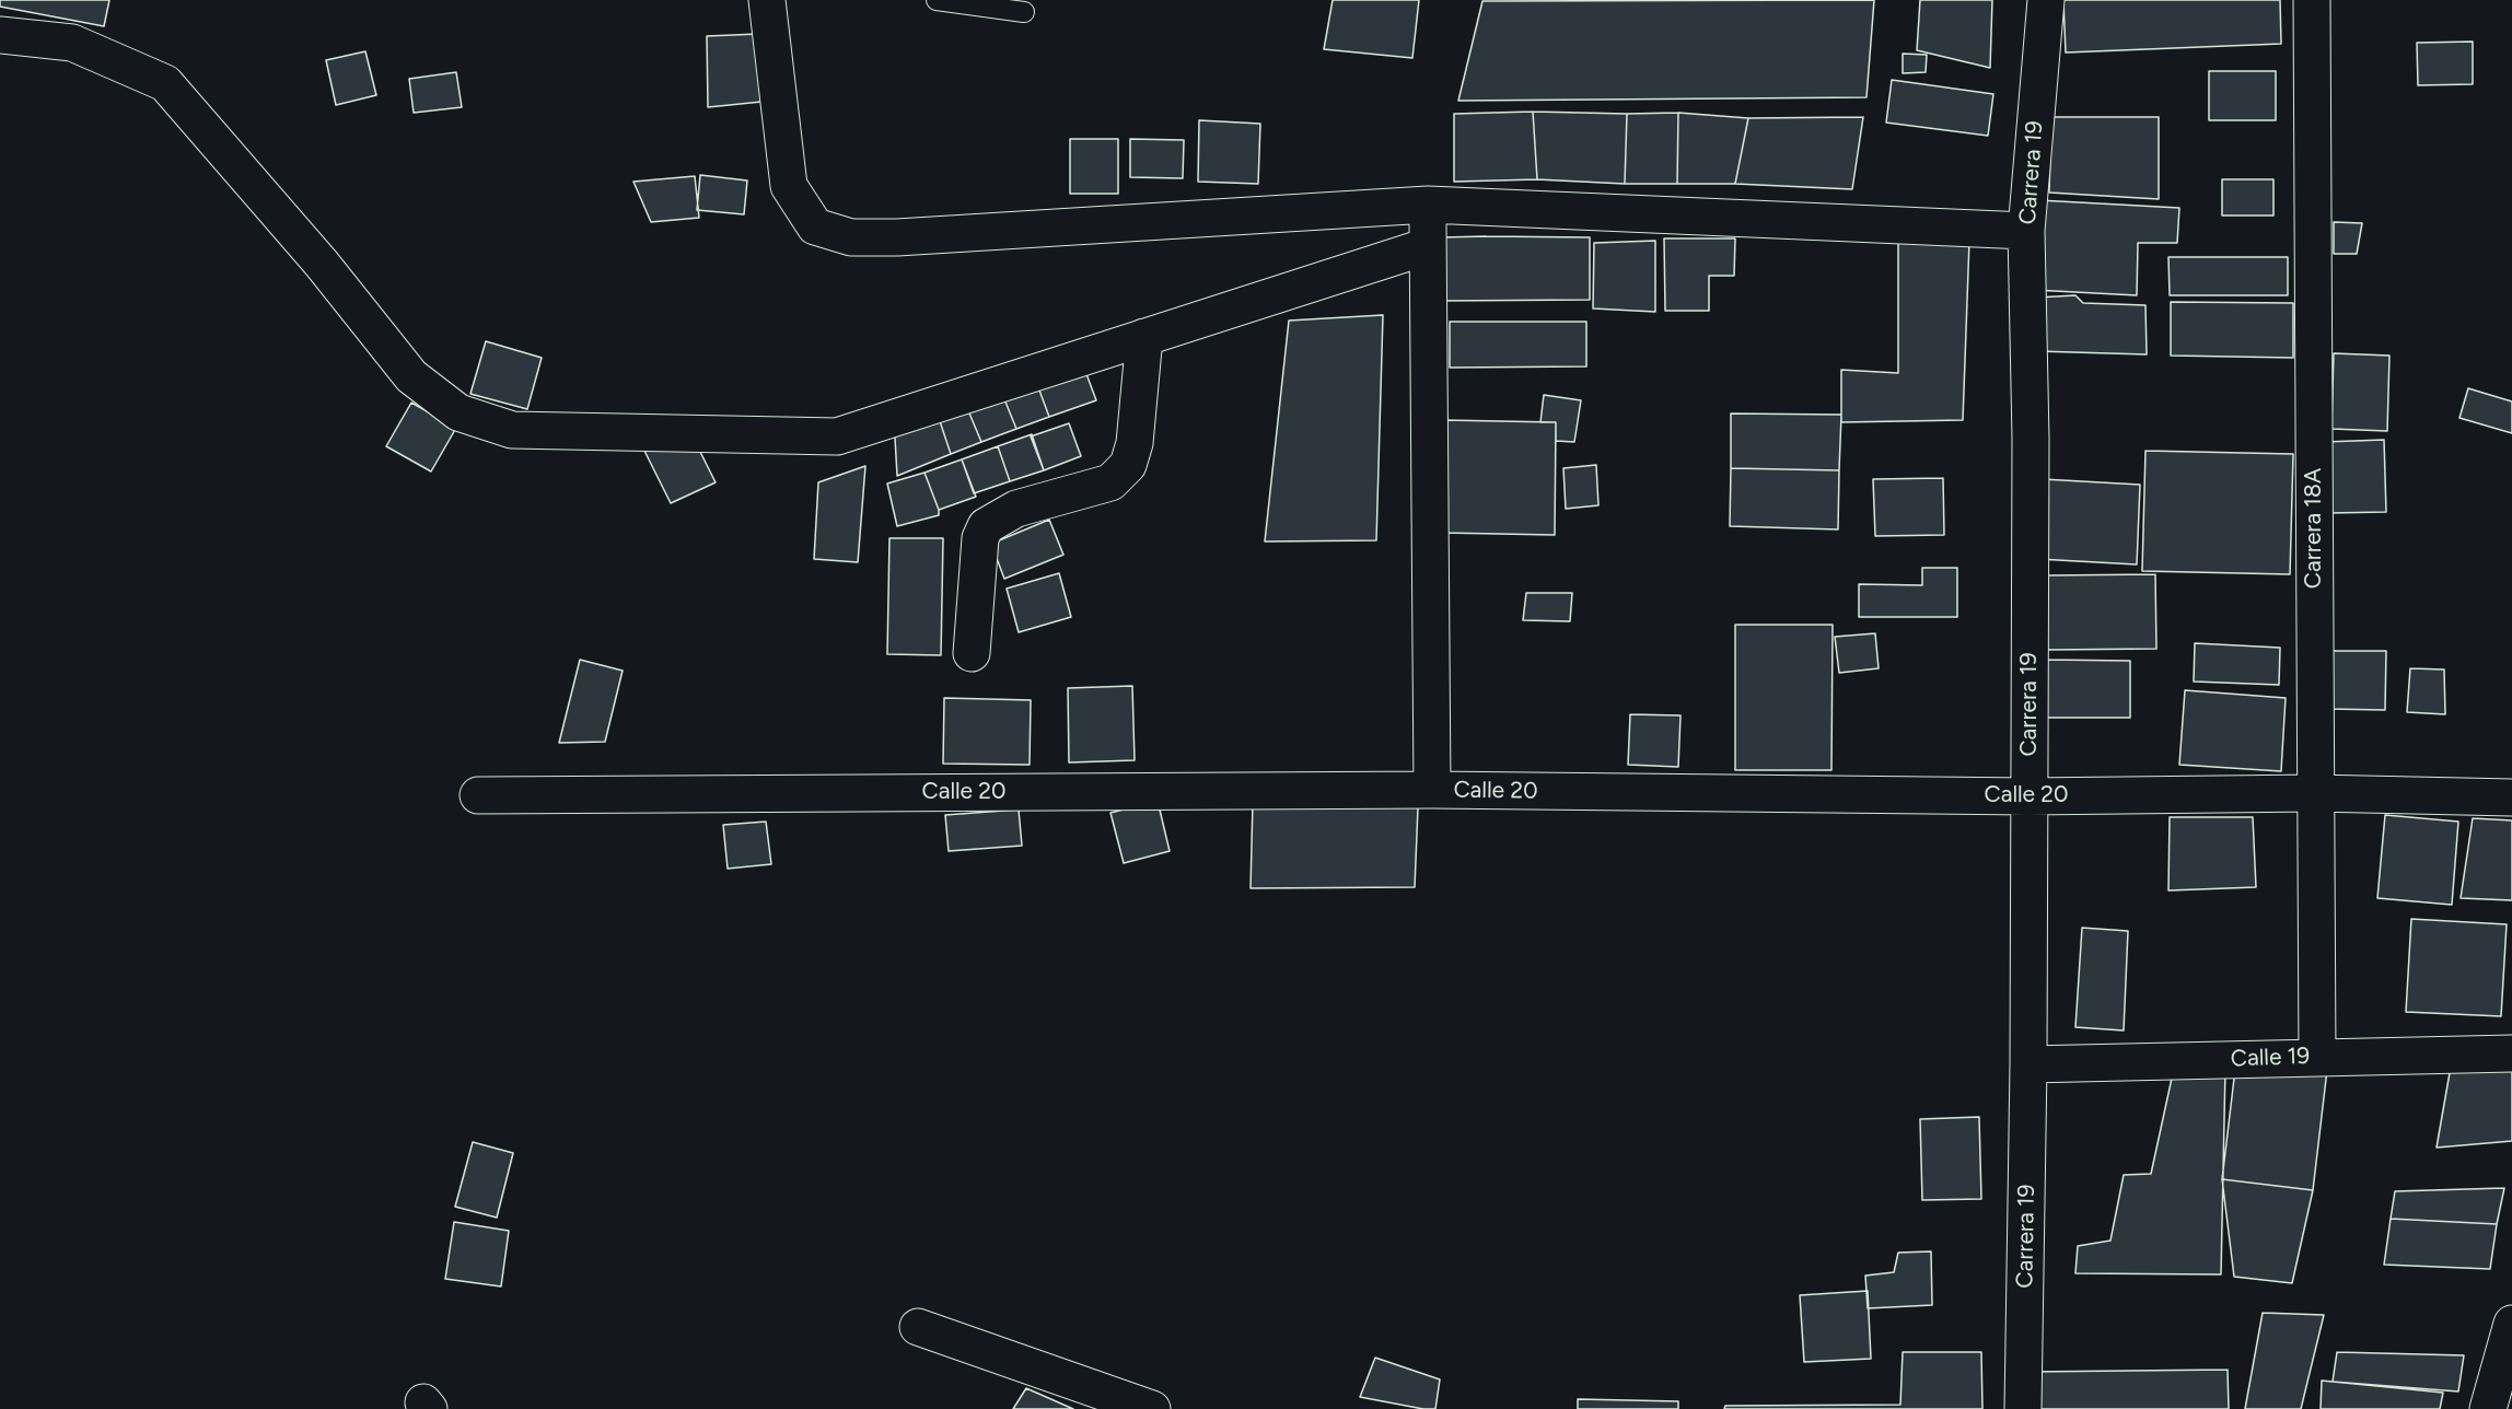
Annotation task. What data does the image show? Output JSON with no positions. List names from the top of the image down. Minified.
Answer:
{"streets":{"street":["Carrera 19","Carrera 18A","Calle 20","Calle 19"]},"crossings":[["Carrera 19","Calle 20"],["Carrera 19","Calle 19"],["Carrera 18A","Calle 20"],["Carrera 18A","Calle 19"]]}
